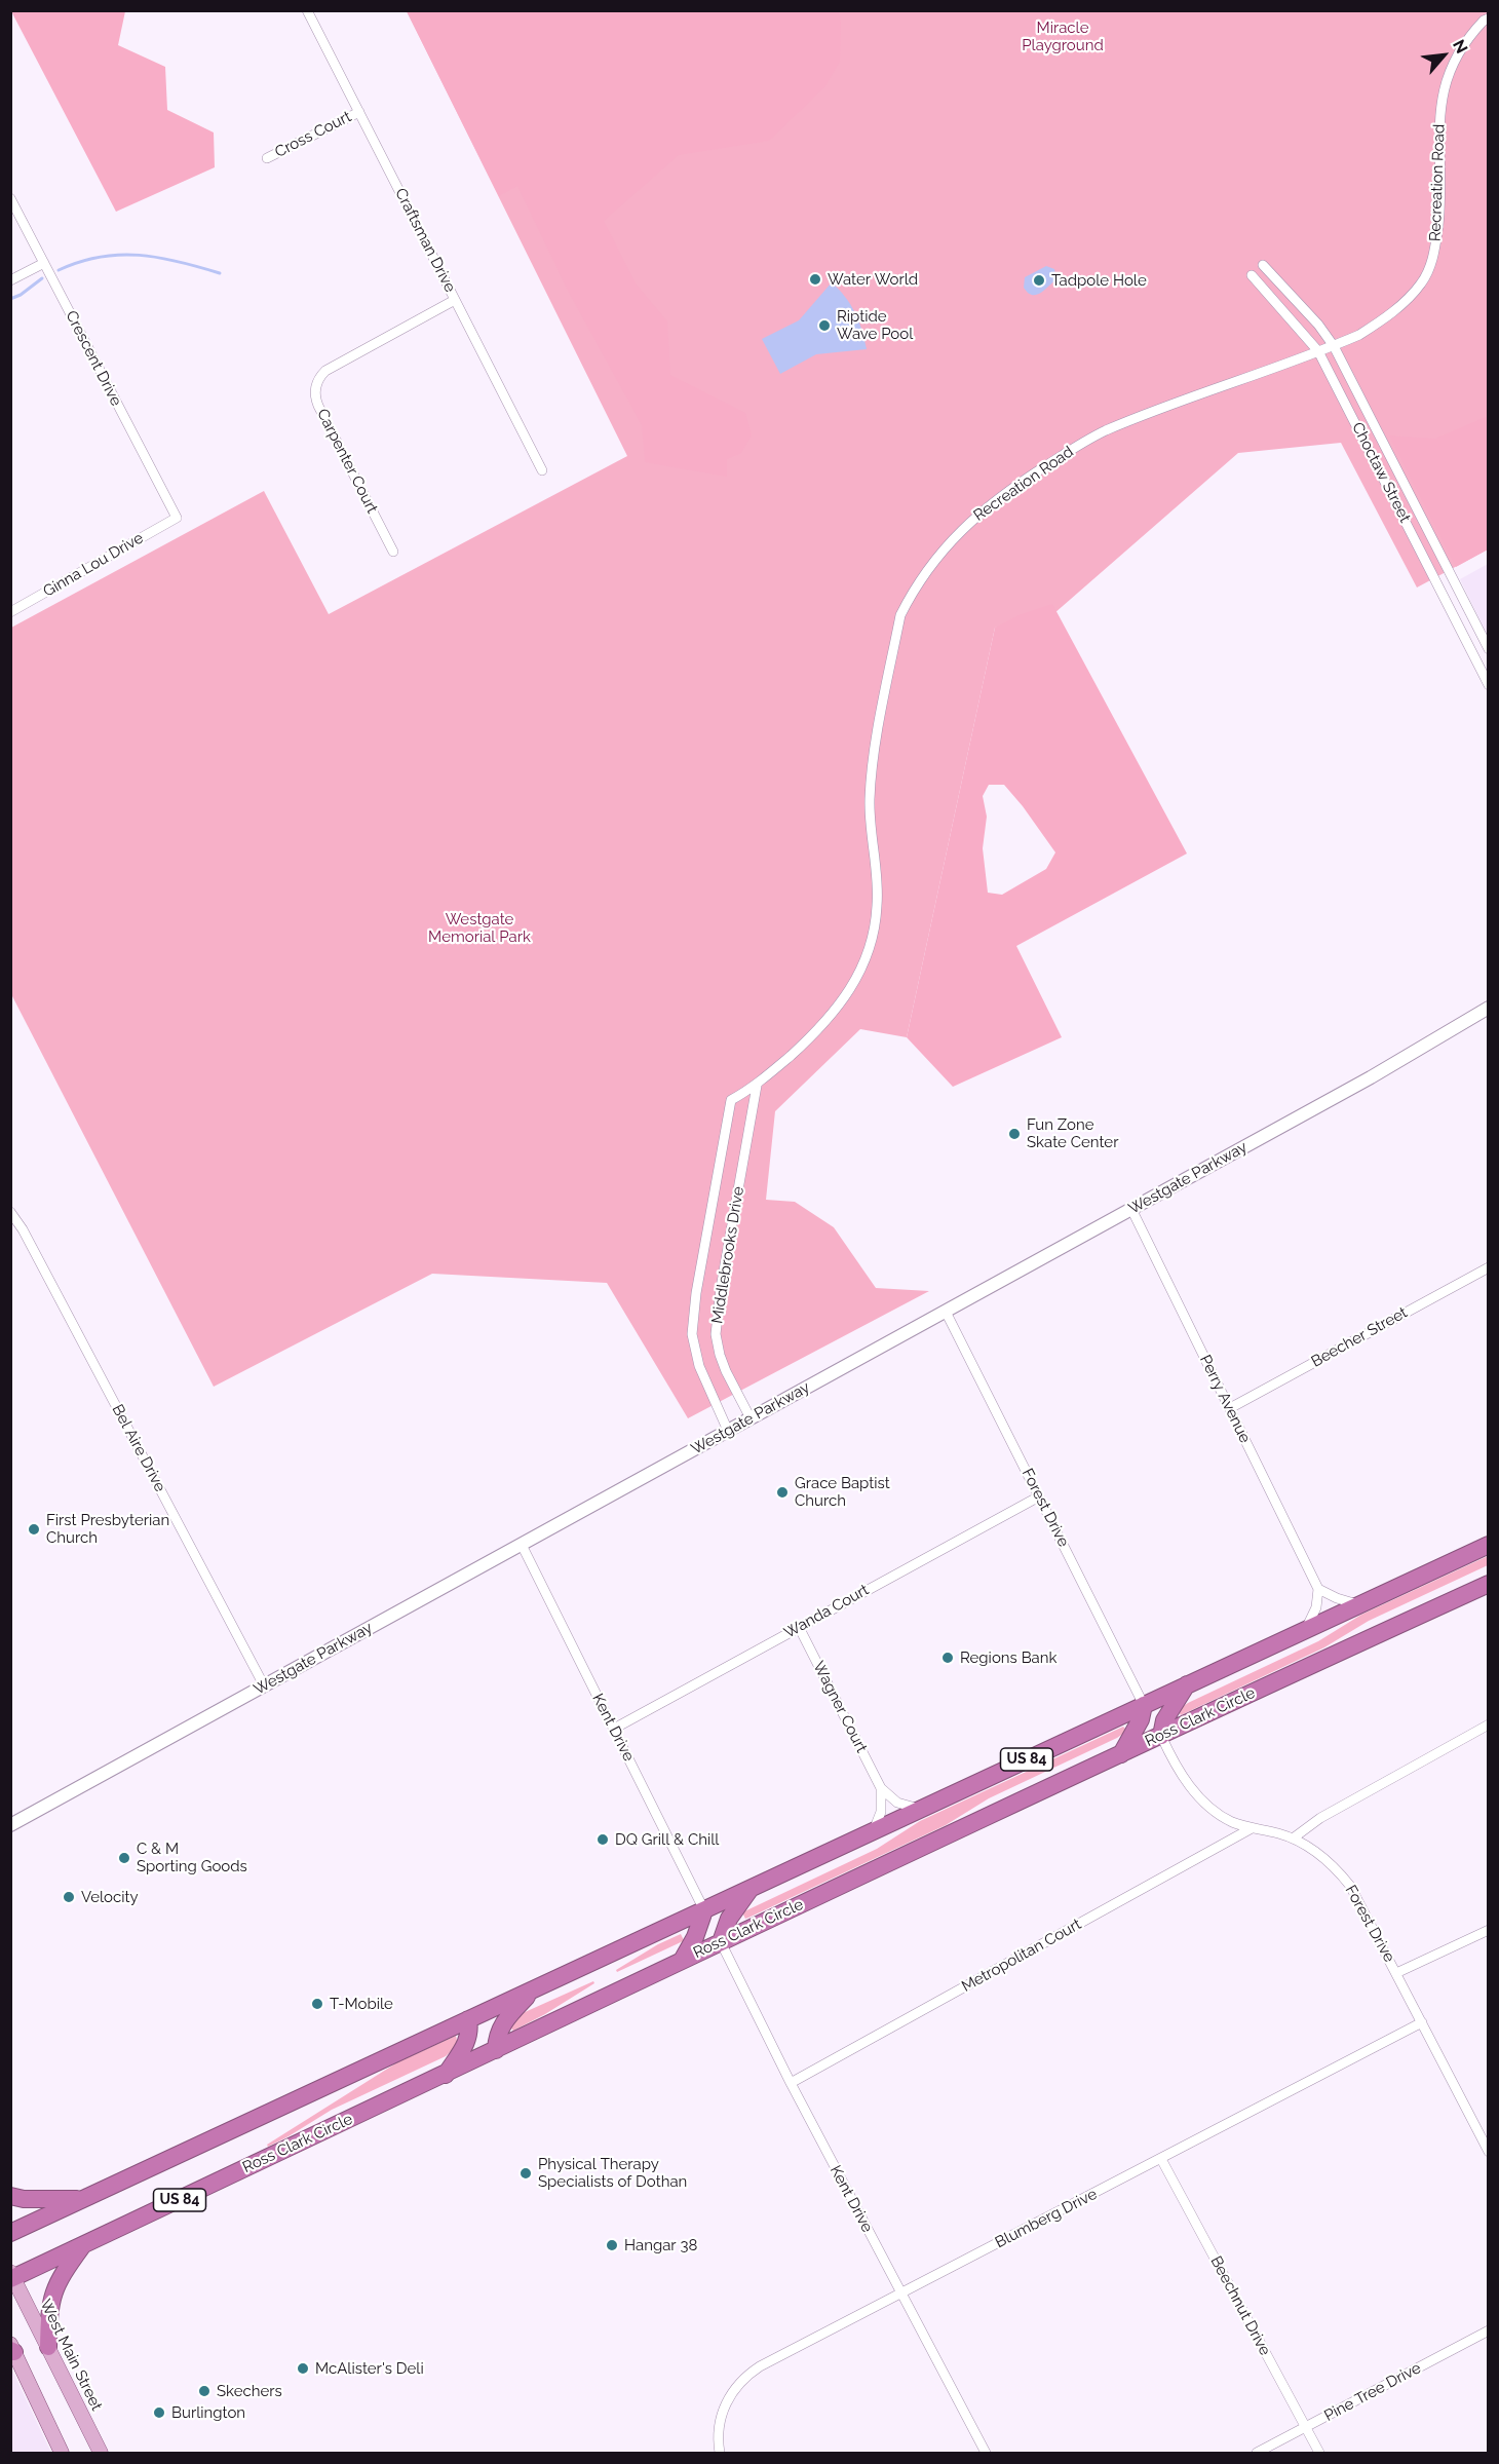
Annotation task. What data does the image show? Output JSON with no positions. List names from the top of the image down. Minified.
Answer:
{"streets":{"highway":["Ross Clark Circle","US 84"],"main road":["Westgate Parkway","West Main Street"],"street":["Cross Court","Recreation Road","Craftsman Drive","Crescent Drive","Carpenter Court","Choctaw Street","Ginna Lou Drive","Middlebrooks Drive","Beecher Street","Perry Avenue","Bel Aire Drive","Forest Drive","Wanda Court","Wagner Court","Kent Drive","Metropolitan Court","Blumberg Drive","Beechnut Drive","Pine Tree Drive"]},"crossings":[["Cross Court","Craftsman Drive"],["Recreation Road","Choctaw Street"],["Recreation Road","Middlebrooks Drive"],["Craftsman Drive","Carpenter Court"],["Crescent Drive","Ginna Lou Drive"],["Westgate Parkway","Middlebrooks Drive"],["Westgate Parkway","Perry Avenue"],["Westgate Parkway","Bel Aire Drive"],["Westgate Parkway","Forest Drive"],["Westgate Parkway","Kent Drive"],["Beecher Street","Perry Avenue"],["Forest Drive","Wanda Court"],["Forest Drive","Ross Clark Circle"],["Forest Drive","US 84"],["Forest Drive","Metropolitan Court"],["Forest Drive","Blumberg Drive"],["Wanda Court","Wagner Court"],["Wanda Court","Kent Drive"],["Wagner Court","US 84"],["Ross Clark Circle","Kent Drive"],["Ross Clark Circle","West Main Street"],["Kent Drive","US 84"],["Kent Drive","Metropolitan Court"],["Kent Drive","Blumberg Drive"],["Blumberg Drive","Beechnut Drive"],["Beechnut Drive","Pine Tree Drive"]],"parks":["Miracle Playground","Westgate Memorial Park"],"places":["Water World","Tadpole Hole","Riptide Wave Pool","Fun Zone Skate Center","Grace Baptist Church","First Presbyterian Church","Regions Bank","DQ Grill & Chill","C & M Sporting Goods","Velocity","T-Mobile","Physical Therapy Specialists of Dothan","Hangar 38","McAlister's Deli","Skechers","Burlington"],"north":"top right"}
